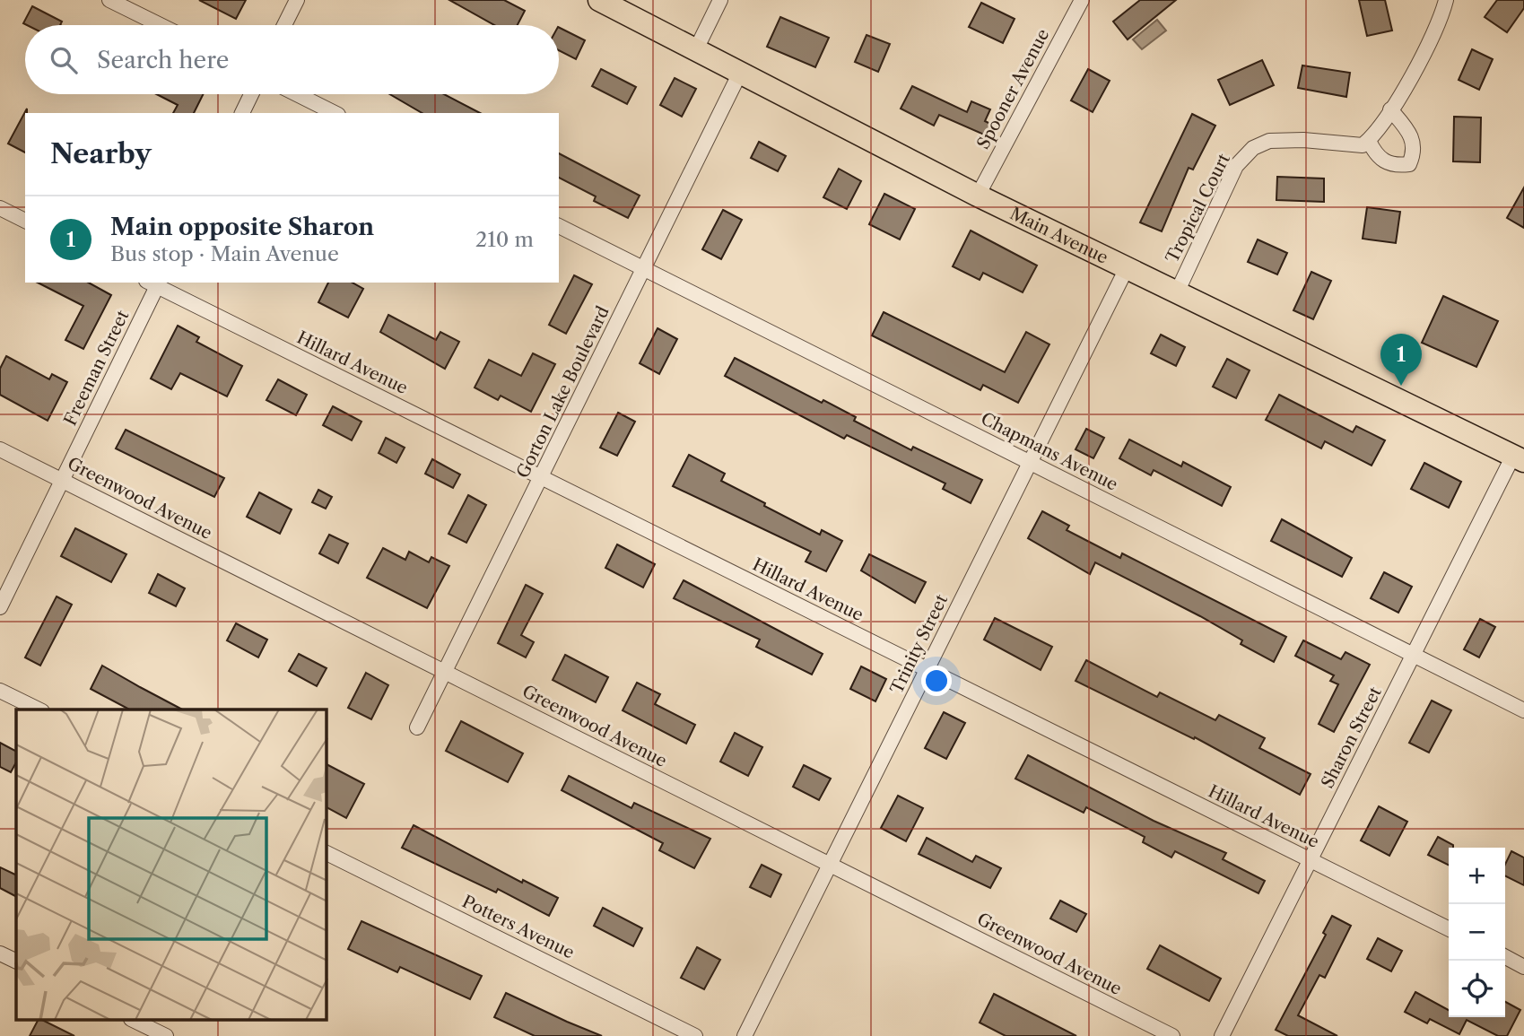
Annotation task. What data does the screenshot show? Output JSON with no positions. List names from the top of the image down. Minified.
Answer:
{"streets":{"main road":["Main Avenue"],"street":["Spooner Avenue","Tropical Court","Hillard Avenue","Freeman Street","Gorton Lake Boulevard","Chapmans Avenue","Greenwood Avenue","Trinity Street","Sharon Street","Potters Avenue"]},"crossings":[["Spooner Avenue","Main Avenue"],["Tropical Court","Main Avenue"],["Main Avenue","Gorton Lake Boulevard"],["Main Avenue","Trinity Street"],["Main Avenue","Sharon Street"],["Hillard Avenue","Freeman Street"],["Hillard Avenue","Gorton Lake Boulevard"],["Hillard Avenue","Trinity Street"],["Hillard Avenue","Sharon Street"],["Freeman Street","Greenwood Avenue"],["Gorton Lake Boulevard","Chapmans Avenue"],["Gorton Lake Boulevard","Greenwood Avenue"],["Chapmans Avenue","Trinity Street"],["Chapmans Avenue","Sharon Street"],["Greenwood Avenue","Trinity Street"]],"page":{"search":"Search here","heading":"Nearby","list":[{"mark":"1","name":"Main opposite Sharon","note":"Bus stop · Main Avenue","value":"210 m"}],"pins":"1","map_buttons":["+","−"]}}
